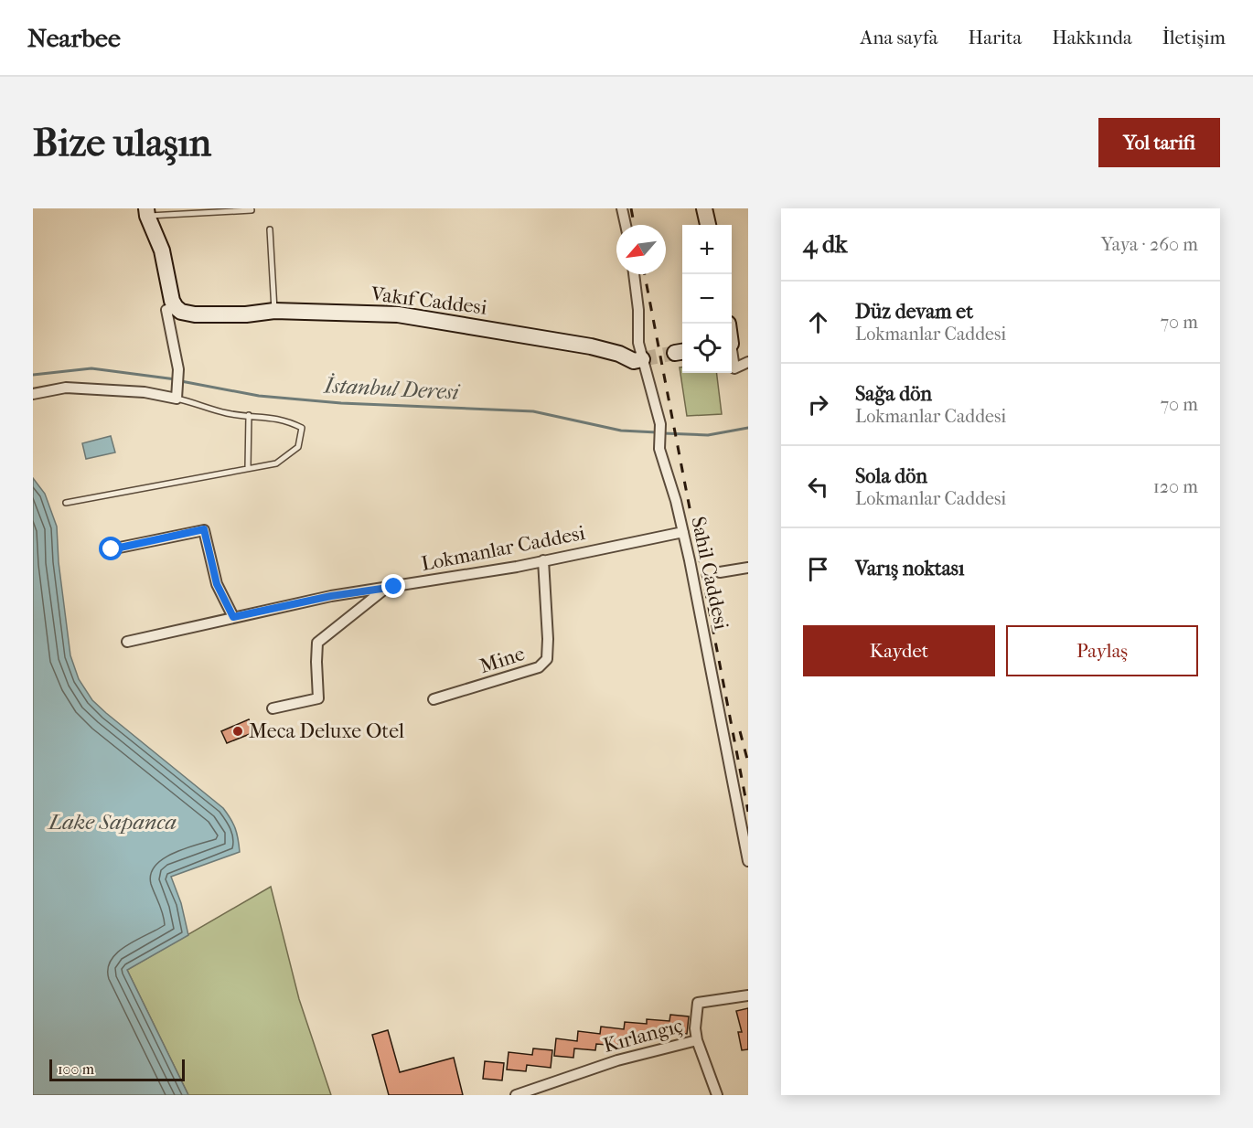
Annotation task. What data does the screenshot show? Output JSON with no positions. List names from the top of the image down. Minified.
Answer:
{"streets":{"street":["Vakıf Caddesi","Lokmanlar Caddesi","Sahil Caddesi","Mine","Kırlangıç"]},"crossings":[["Vakıf Caddesi","Sahil Caddesi"],["Lokmanlar Caddesi","Sahil Caddesi"],["Lokmanlar Caddesi","Mine"]],"water":["İstanbul Deresi","Lake Sapanca"],"places":["Meca Deluxe Otel"],"scale_bar":"100 m","north":"bottom left","page":{"header":"Nearbee","nav":["Ana sayfa","Harita","Hakkında","İletişim"],"buttons":["Yol tarifi",["Kaydet","Paylaş"]],"title":"Bize ulaşın","heading":["4 dk","Yaya · 260 m"],"map_buttons":["+","−"],"list":[["Düz devam et","Lokmanlar Caddesi","70 m"],["Sağa dön","Lokmanlar Caddesi","70 m"],["Sola dön","Lokmanlar Caddesi","120 m"],"Varış noktası"],"scale":"100 m"}}
